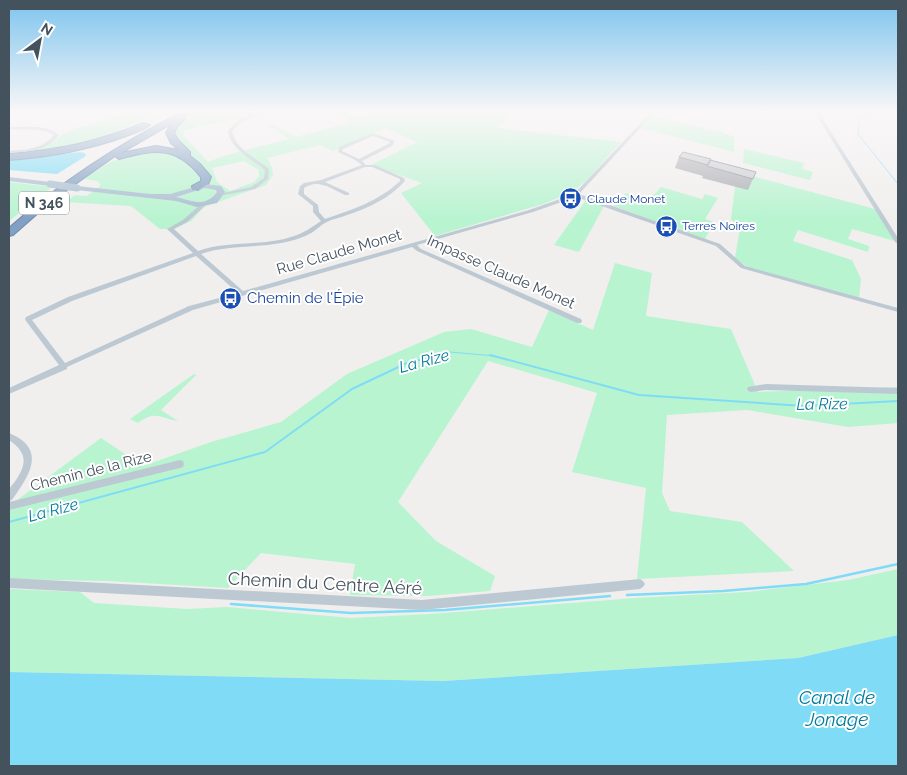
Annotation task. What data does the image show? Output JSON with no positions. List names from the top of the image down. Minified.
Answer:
{"streets":{"highway":["N 346"],"street":["Rue Claude Monet","Impasse Claude Monet","Chemin de la Rize","Chemin du Centre Aéré"]},"crossings":[["Rue Claude Monet","Impasse Claude Monet"]],"water":["La Rize","Canal de Jonage"],"places":{"bus stop":["Claude Monet","Terres Noires","Chemin de l'Épie"]},"north":"top right"}
